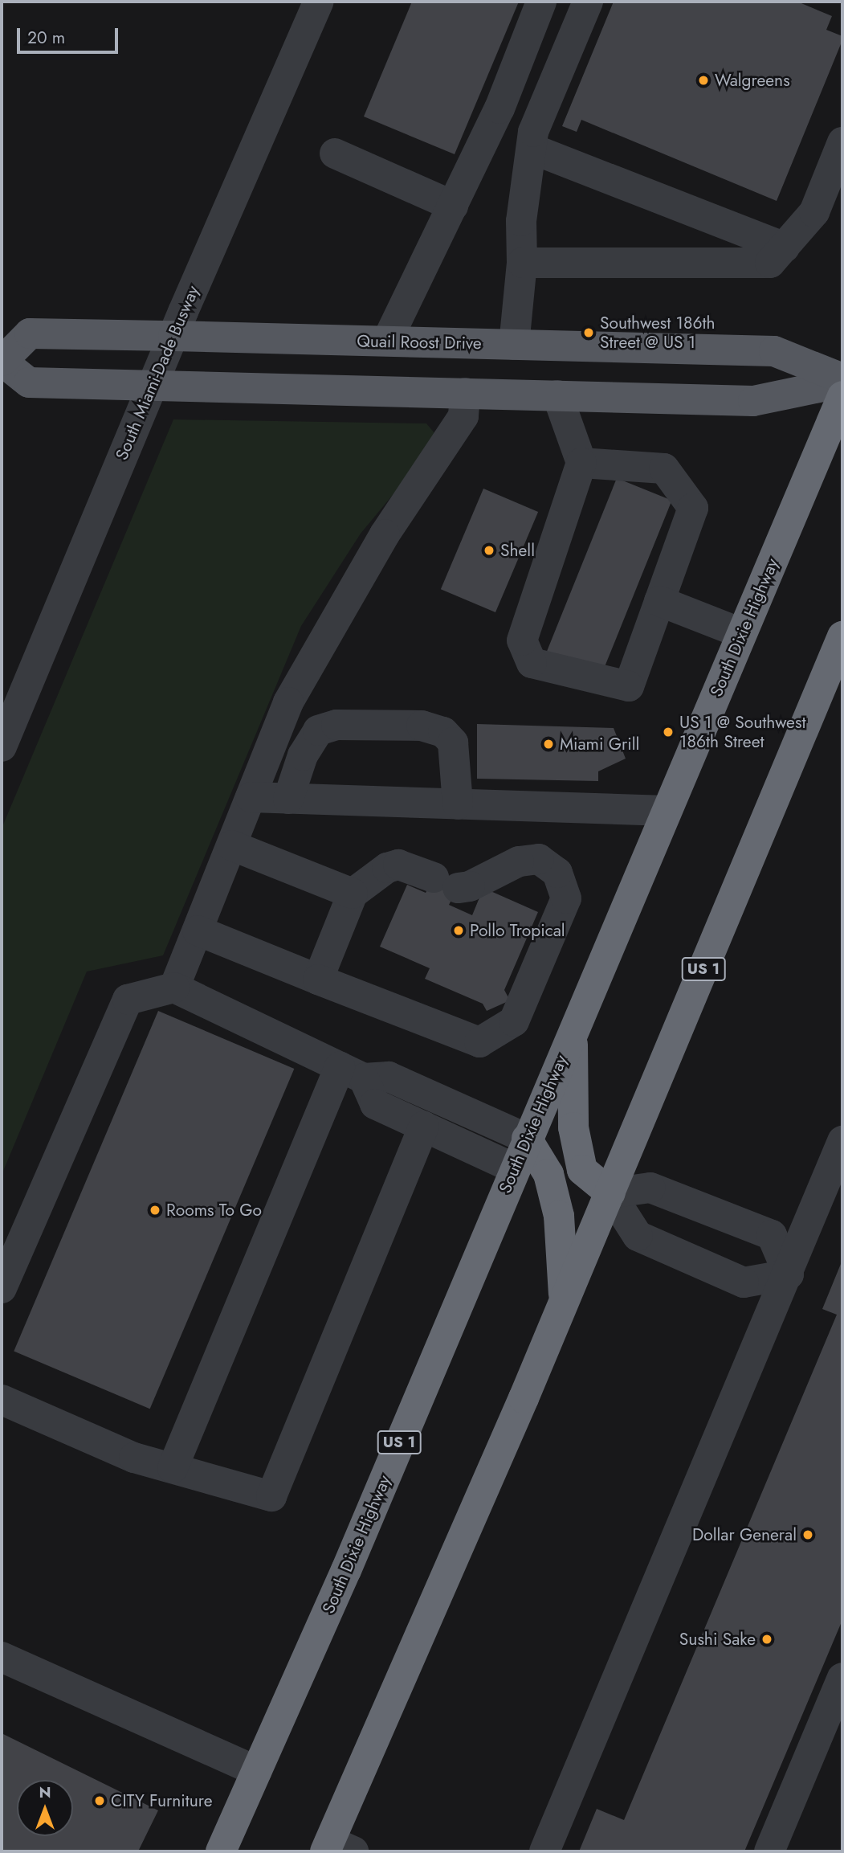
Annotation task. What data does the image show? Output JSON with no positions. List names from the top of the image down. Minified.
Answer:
{"streets":{"highway":["South Dixie Highway","US 1"],"main road":["Quail Roost Drive"],"lane":["South Miami-Dade Busway"]},"crossings":[["Quail Roost Drive","South Miami-Dade Busway"]],"places":["Walgreens","Southwest 186th Street @ US 1","Shell","US 1 @ Southwest 186th Street","Miami Grill","Pollo Tropical","Rooms To Go","Dollar General","Sushi Sake","CITY Furniture"],"scale_bar":"20 m","north":"top"}
